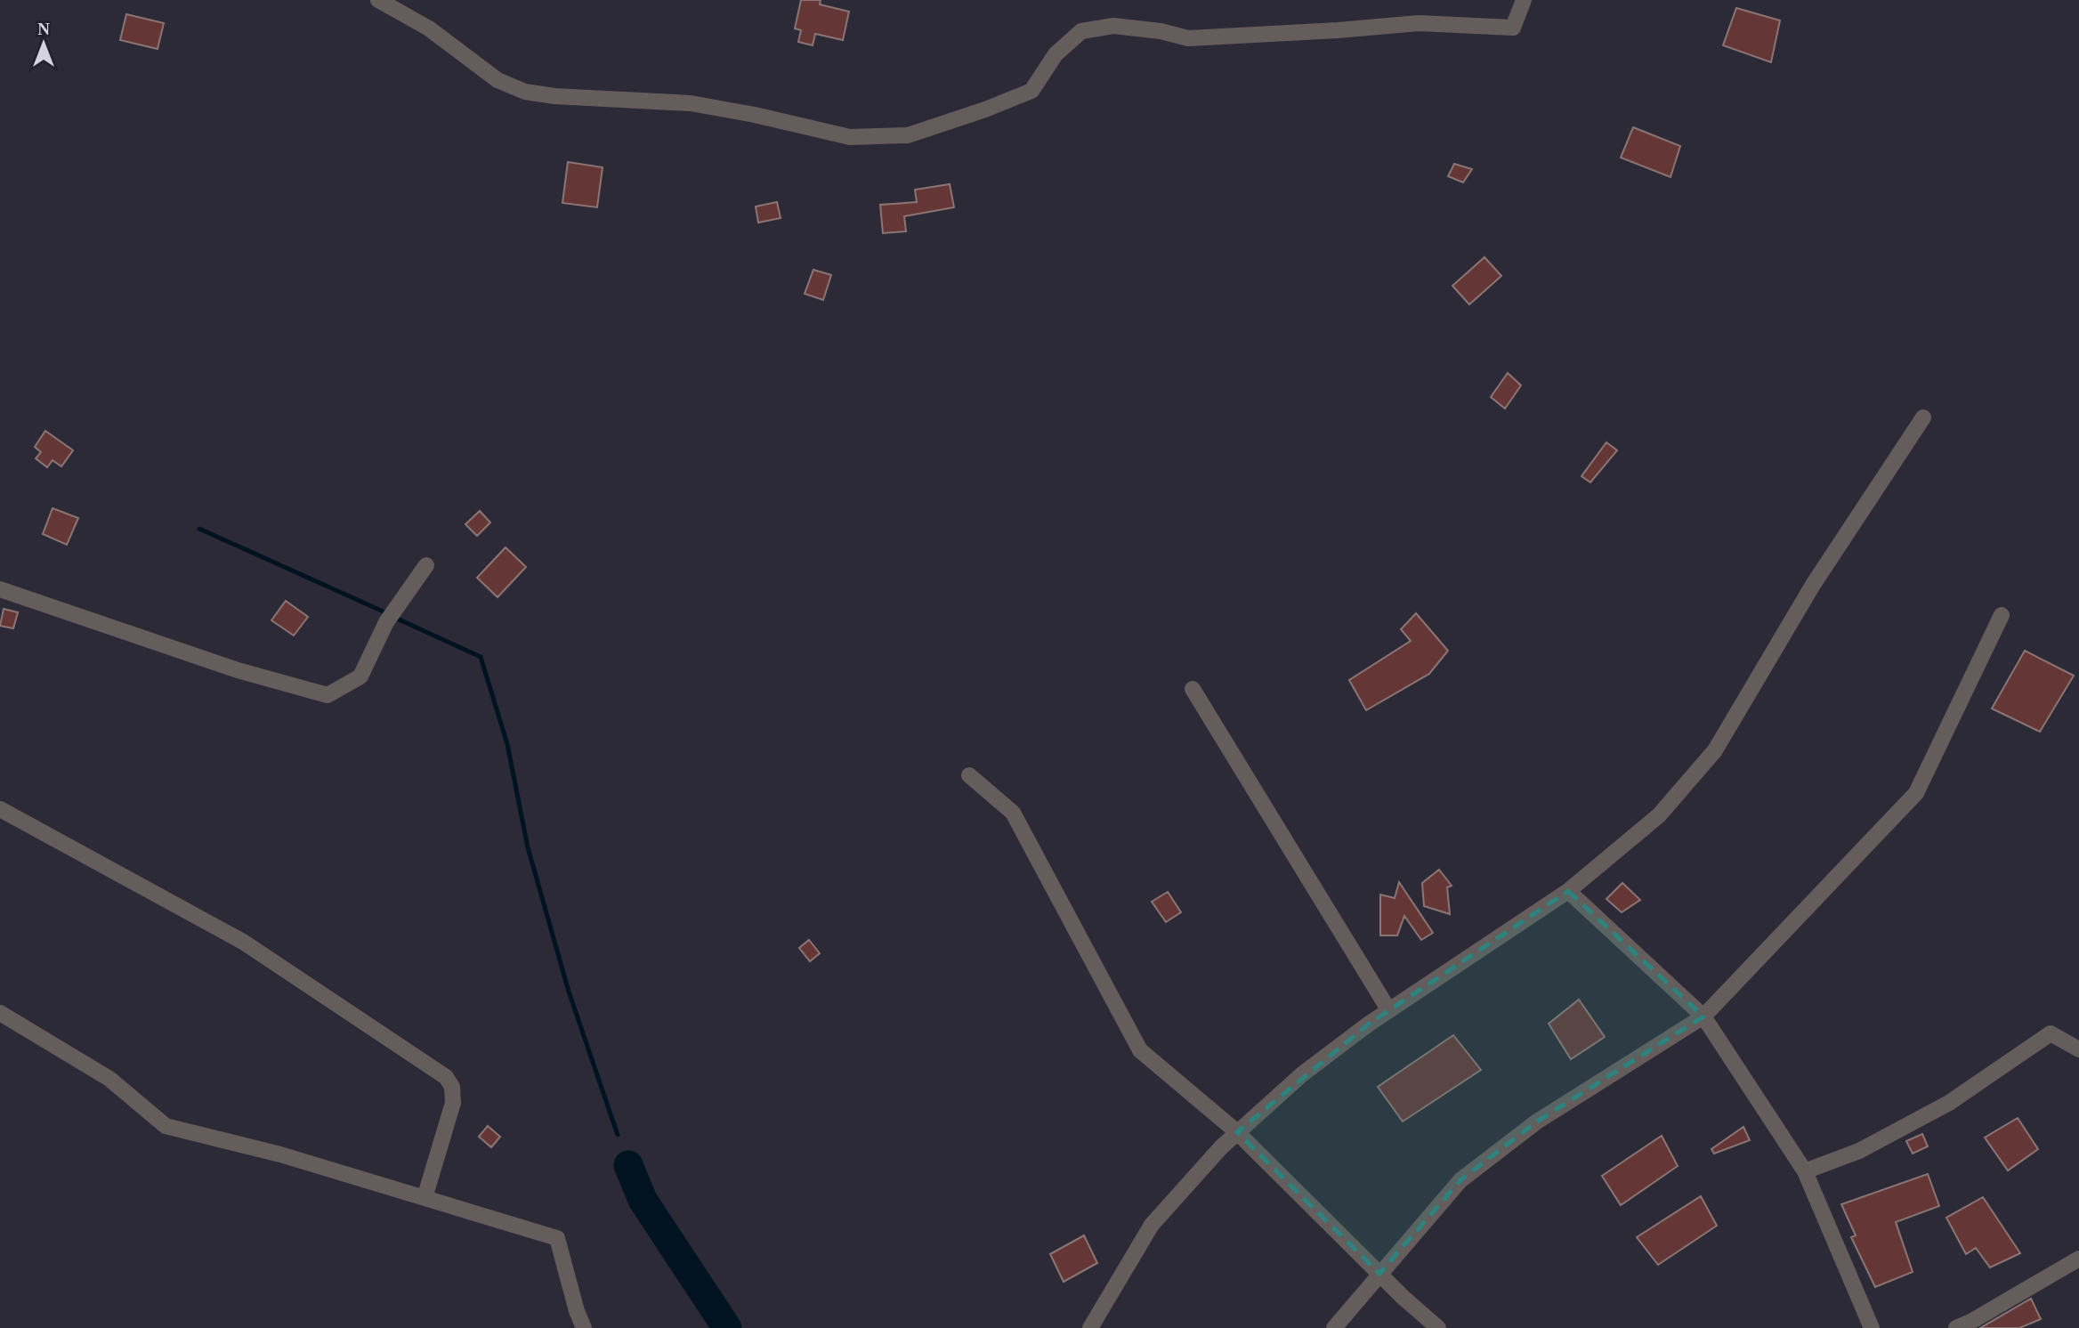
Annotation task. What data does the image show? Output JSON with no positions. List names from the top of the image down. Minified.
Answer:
{"north":"top"}
